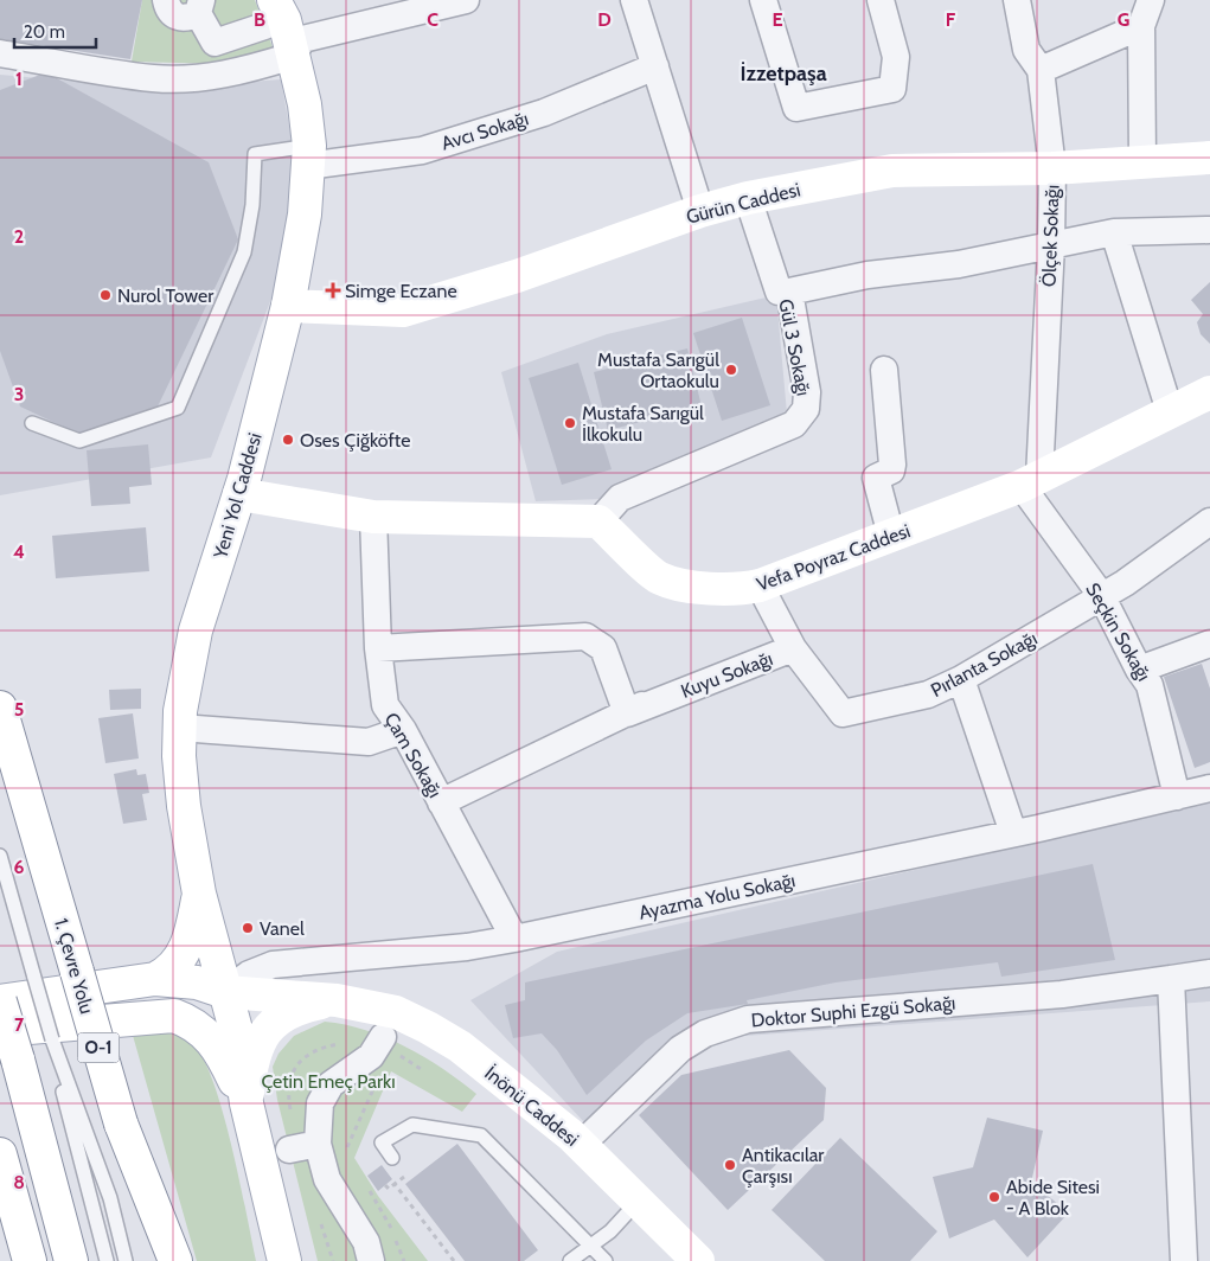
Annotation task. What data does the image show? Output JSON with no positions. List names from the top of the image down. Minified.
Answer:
{"streets":{"main road":["Gürün Caddesi","Yeni Yol Caddesi","Vefa Poyraz Caddesi","1. Çevre Yolu","O-1","İnönü Caddesi"],"street":["Avcı Sokağı","Ölçek Sokağı","Gül 3 Sokağı","Seçkin Sokağı","Pırlanta Sokağı","Kuyu Sokağı","Çam Sokağı","Ayazma Yolu Sokağı","Doktor Suphi Ezgü Sokağı"]},"crossings":[["Avcı Sokağı","Yeni Yol Caddesi"],["Gürün Caddesi","Ölçek Sokağı"],["Gürün Caddesi","Gül 3 Sokağı"],["Gürün Caddesi","Yeni Yol Caddesi"],["Ölçek Sokağı","Vefa Poyraz Caddesi"],["Ölçek Sokağı","Seçkin Sokağı"],["Gül 3 Sokağı","Vefa Poyraz Caddesi"],["Yeni Yol Caddesi","Ayazma Yolu Sokağı"],["Yeni Yol Caddesi","İnönü Caddesi"],["Vefa Poyraz Caddesi","Seçkin Sokağı"],["Vefa Poyraz Caddesi","Pırlanta Sokağı"],["Seçkin Sokağı","Pırlanta Sokağı"],["Seçkin Sokağı","Ayazma Yolu Sokağı"],["Pırlanta Sokağı","Kuyu Sokağı"],["Kuyu Sokağı","Çam Sokağı"],["Çam Sokağı","Ayazma Yolu Sokağı"],["Ayazma Yolu Sokağı","İnönü Caddesi"],["Doktor Suphi Ezgü Sokağı","İnönü Caddesi"]],"districts":["İzzetpaşa"],"parks":["Çetin Emeç Parkı"],"places":{"health":["Simge Eczane"],"other":["Nurol Tower","Mustafa Sarıgül Ortaokulu","Mustafa Sarıgül İlkokulu","Oses Çiğköfte","Vanel","Antikacılar Çarşısı","Abide Sitesi - A Blok"]},"scale_bar":"20 m","grid":{"columns":["B","C","D","E","F","G"],"rows":["1","2","3","4","5","6","7","8"]}}
